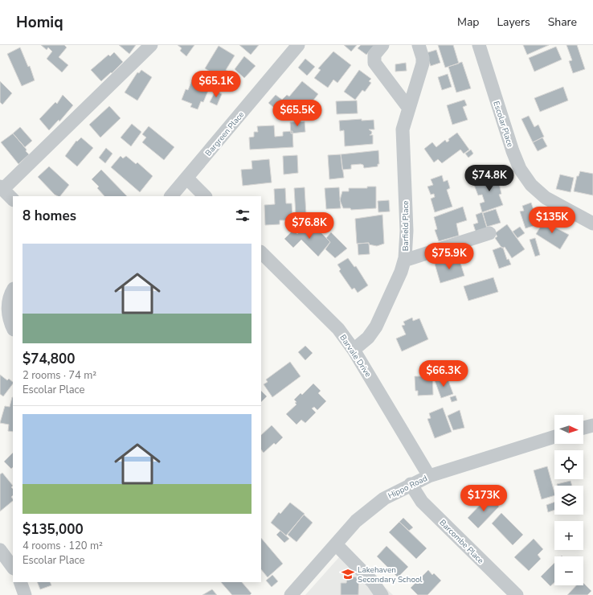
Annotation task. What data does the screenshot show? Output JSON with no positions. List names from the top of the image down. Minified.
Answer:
{"streets":{"street":["Escolar Place","Bargreen Place","Barfield Place","Barvale Drive","Hippo Road","Barcombe Place"]},"crossings":[["Barfield Place","Barvale Drive"],["Barvale Drive","Hippo Road"],["Hippo Road","Barcombe Place"]],"places":{"school or university":["Lakehaven Secondary School"]},"north":"right","page":{"header":"Homiq","nav":["Map","Layers","Share"],"price":["$65.1K","$65.5K","$74.8K","$135K","$76.8K","$75.9K","$66.3K","$173K"],"heading":"8 homes","list":[{"name":"$74,800","note":"2 rooms · 74 m² · Escolar Place"},{"name":"$135,000","note":"4 rooms · 120 m² · Escolar Place"}],"map_buttons":["+","−"]}}
